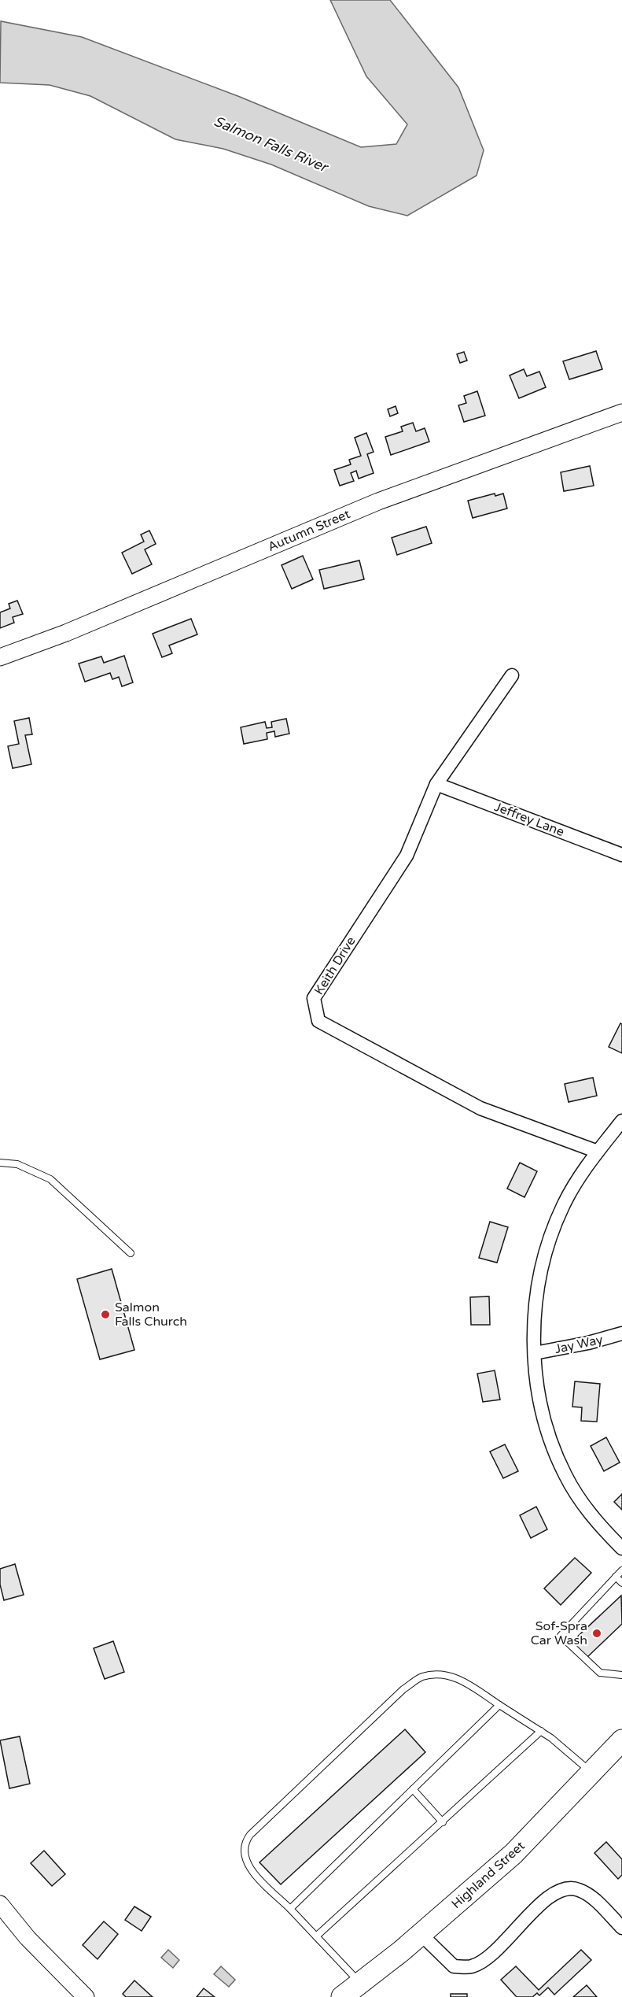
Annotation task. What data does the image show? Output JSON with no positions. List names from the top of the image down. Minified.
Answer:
{"streets":{"highway":["Highland Street"],"street":["Autumn Street","Jeffrey Lane","Keith Drive","Jay Way"]},"crossings":[["Jeffrey Lane","Keith Drive"]],"water":["Salmon Falls River"],"places":["Salmon Falls Church","Sof-Spra Car Wash"]}
